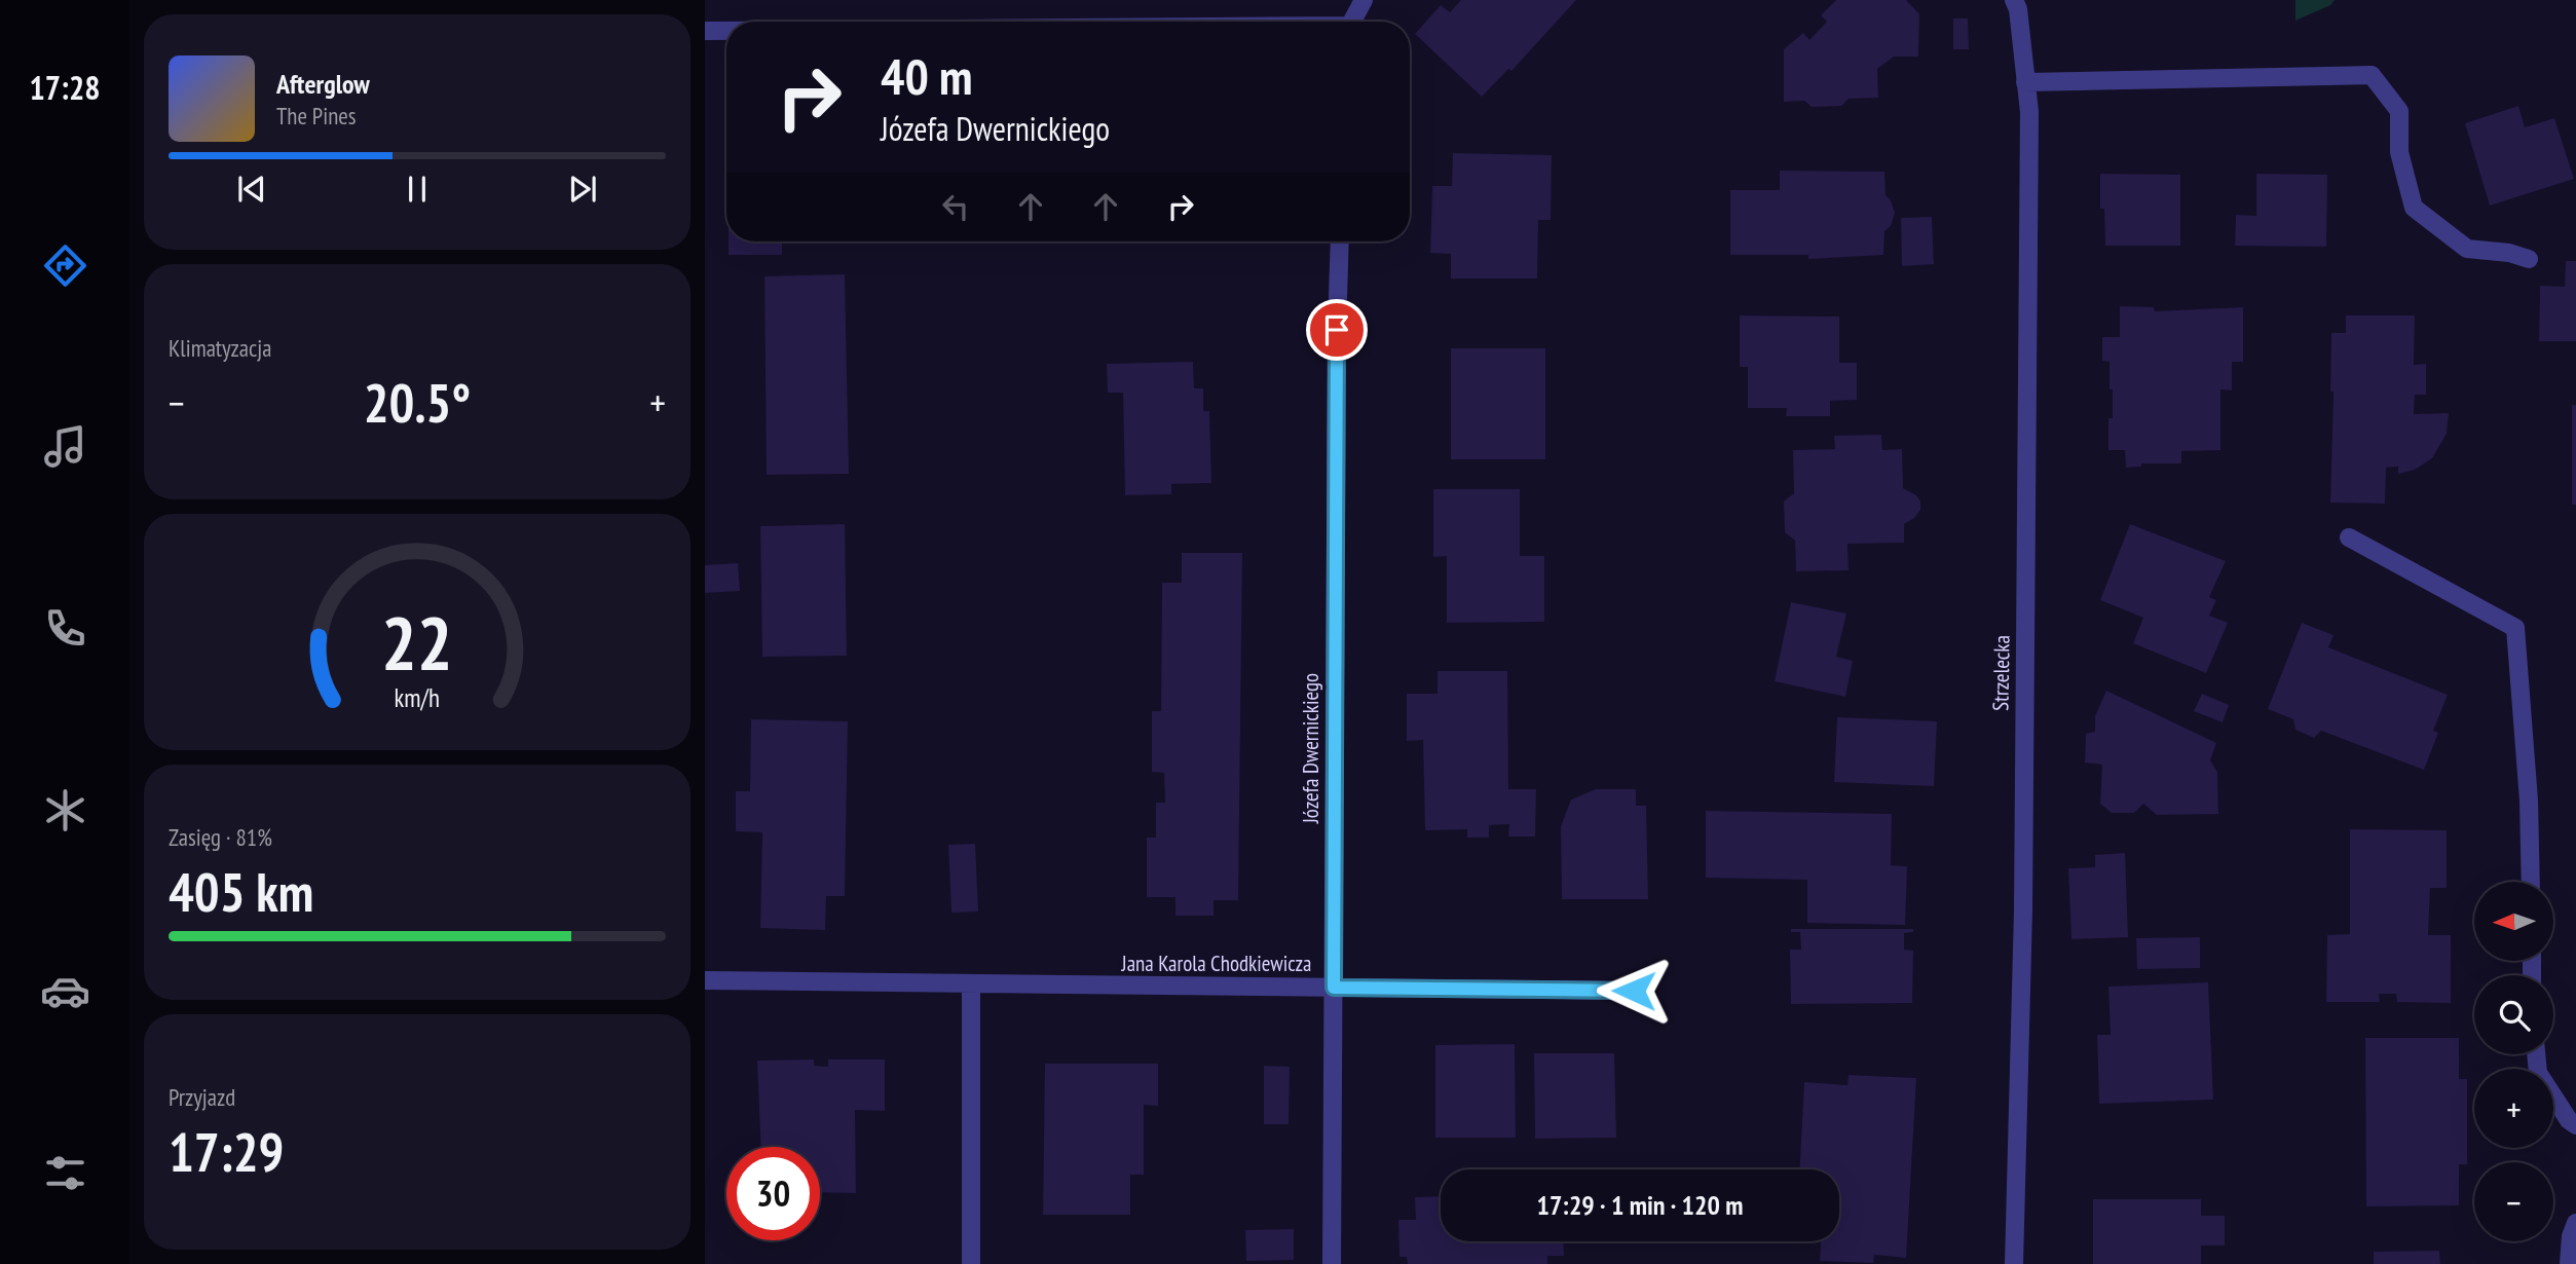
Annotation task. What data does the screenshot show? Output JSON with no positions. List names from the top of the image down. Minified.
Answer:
{"streets":{"street":["Strzelecka","Józefa Dwernickiego","Jana Karola Chodkiewicza"]},"crossings":[["Józefa Dwernickiego","Jana Karola Chodkiewicza"]],"north":"left","page":{"tabs":"17:28","turn":["40 m","Józefa Dwernickiego"],"song":["Afterglow","The Pines"],"tile":["Klimatyzacja",["Zasięg · 81%","405 km"],["Przyjazd","17:29"]],"heat":["−","20.5°","+"],"map_buttons":["+","−"],"limit":"30","trip":"17:29 · 1 min · 120 m","gauge":["22","km/h"]}}
